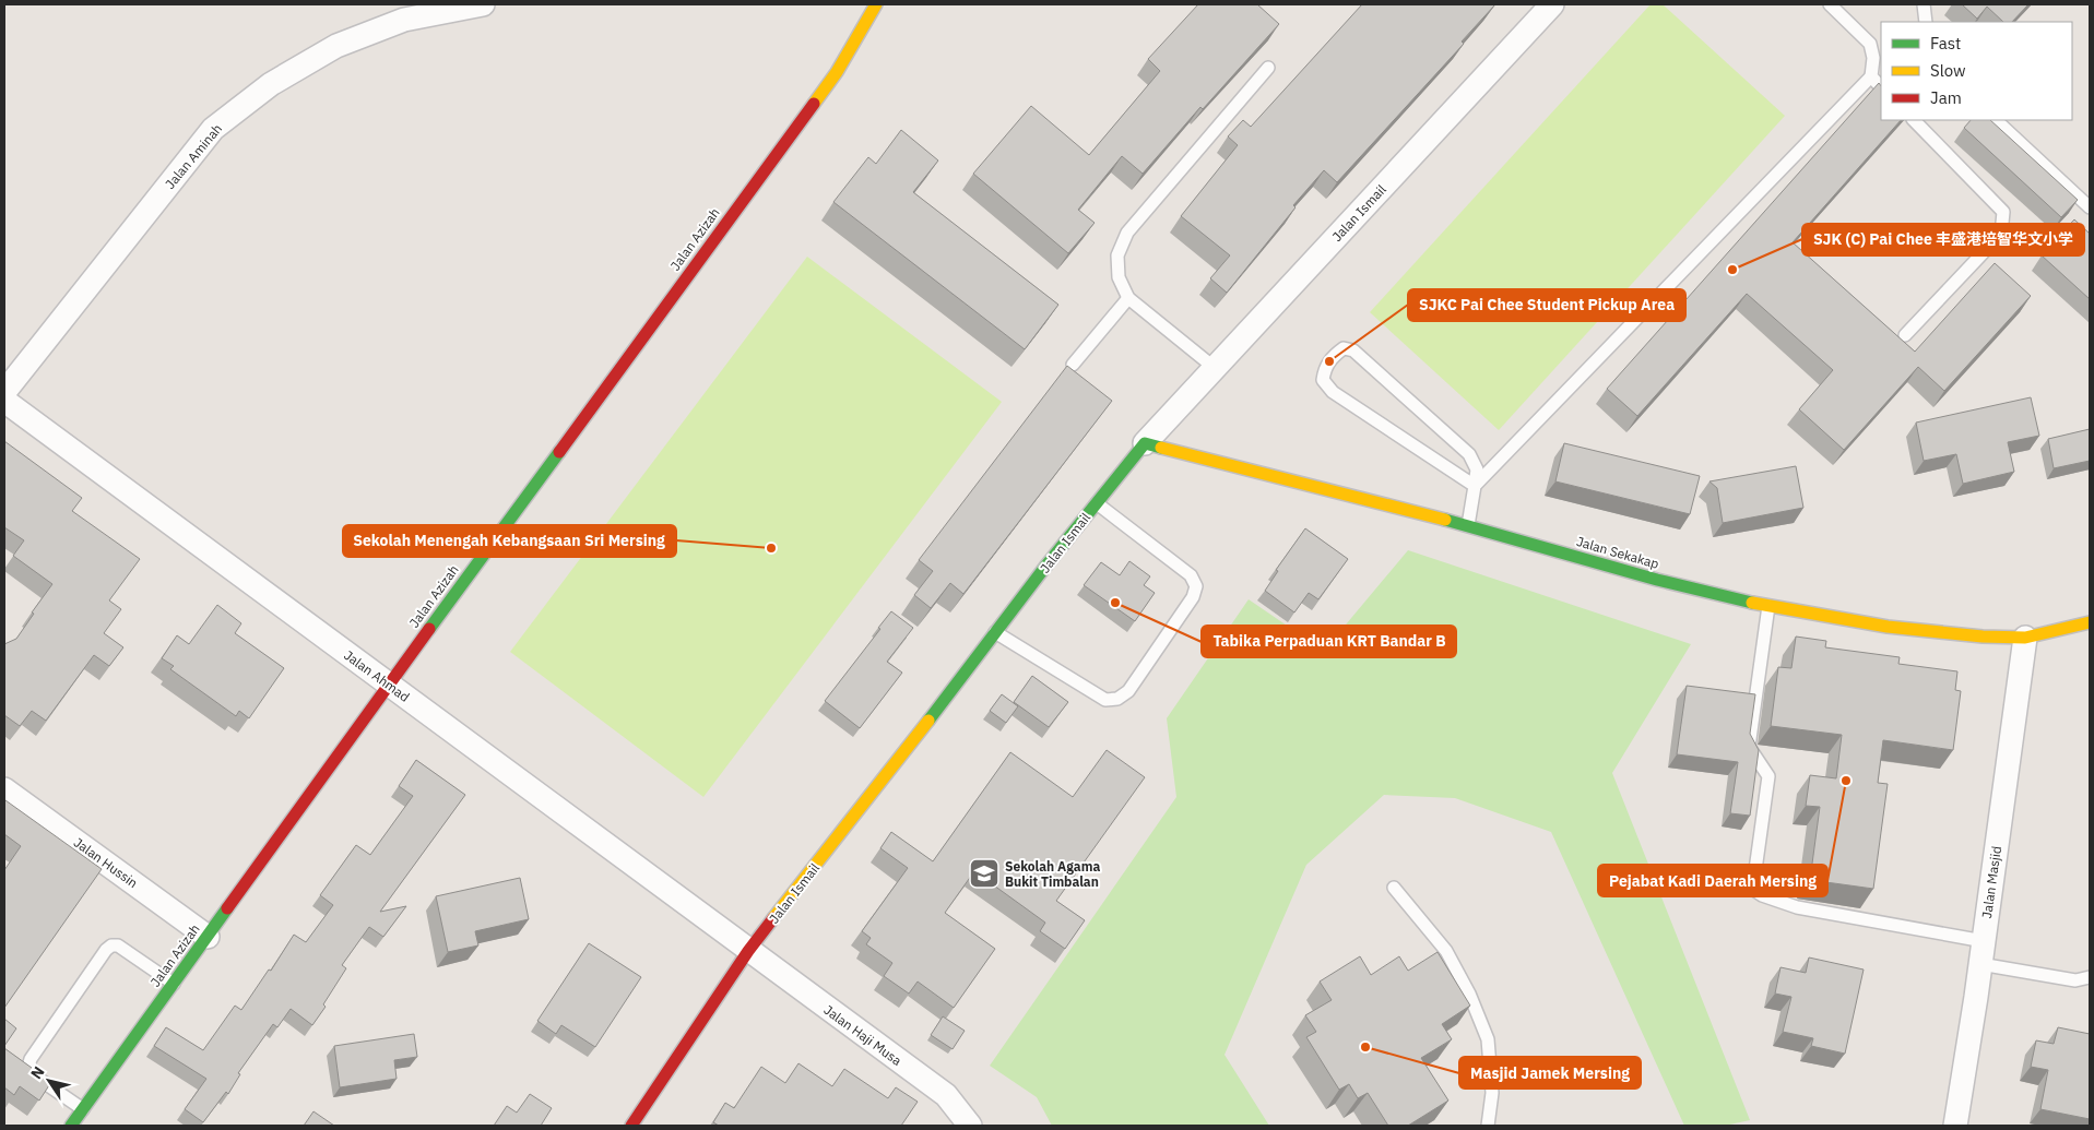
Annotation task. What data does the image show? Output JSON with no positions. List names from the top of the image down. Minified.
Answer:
{"streets":{"street":["Jalan Aminah","Jalan Ismail","Jalan Azizah","Jalan Sekakap","Jalan Ahmad","Jalan Hussin","Jalan Masjid","Jalan Haji Musa"]},"crossings":[["Jalan Ismail","Jalan Sekakap"],["Jalan Ismail","Jalan Ahmad"],["Jalan Ismail","Jalan Haji Musa"],["Jalan Azizah","Jalan Ahmad"],["Jalan Azizah","Jalan Hussin"],["Jalan Sekakap","Jalan Masjid"],["Jalan Ahmad","Jalan Haji Musa"]],"places":{"other":["SJK (C) Pai Chee 丰盛港培智华文小学","SJKC Pai Chee Student Pickup Area","Sekolah Menengah Kebangsaan Sri Mersing","Tabika Perpaduan KRT Bandar B","Pejabat Kadi Daerah Mersing","Masjid Jamek Mersing"],"school or university":["Sekolah Agama Bukit Timbalan"]},"legend":["Fast","Slow","Jam"],"north":"top left"}
